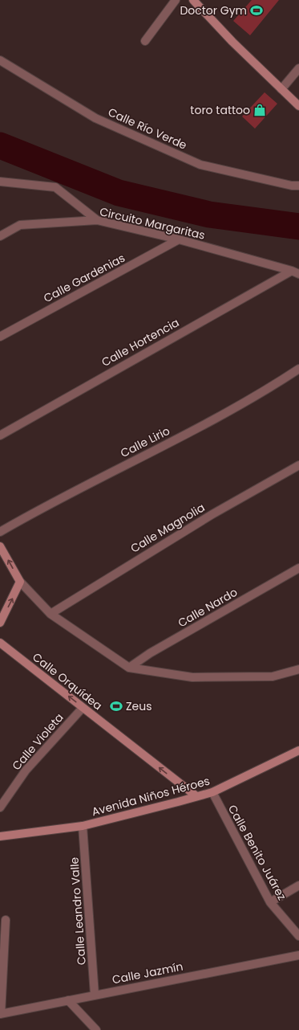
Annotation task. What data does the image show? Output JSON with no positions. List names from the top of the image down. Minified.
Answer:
{"streets":{"main road":["Calle Orquídea","Avenida Niños Héroes"],"street":["Calle Río Verde","Circuito Margaritas","Calle Gardenias","Calle Hortencia","Calle Lirio","Calle Magnolia","Calle Nardo","Calle Violeta","Calle Benito Juárez","Calle Leandro Valle","Calle Jazmín"]},"crossings":[["Circuito Margaritas","Calle Gardenias"],["Circuito Margaritas","Calle Hortencia"],["Calle Orquídea","Calle Violeta"],["Calle Orquídea","Avenida Niños Héroes"],["Avenida Niños Héroes","Calle Benito Juárez"],["Avenida Niños Héroes","Calle Leandro Valle"],["Calle Leandro Valle","Calle Jazmín"]],"one_way":["Calle Orquídea"],"places":{"sports":["Doctor Gym","Zeus"],"shop":["toro tattoo"]}}
